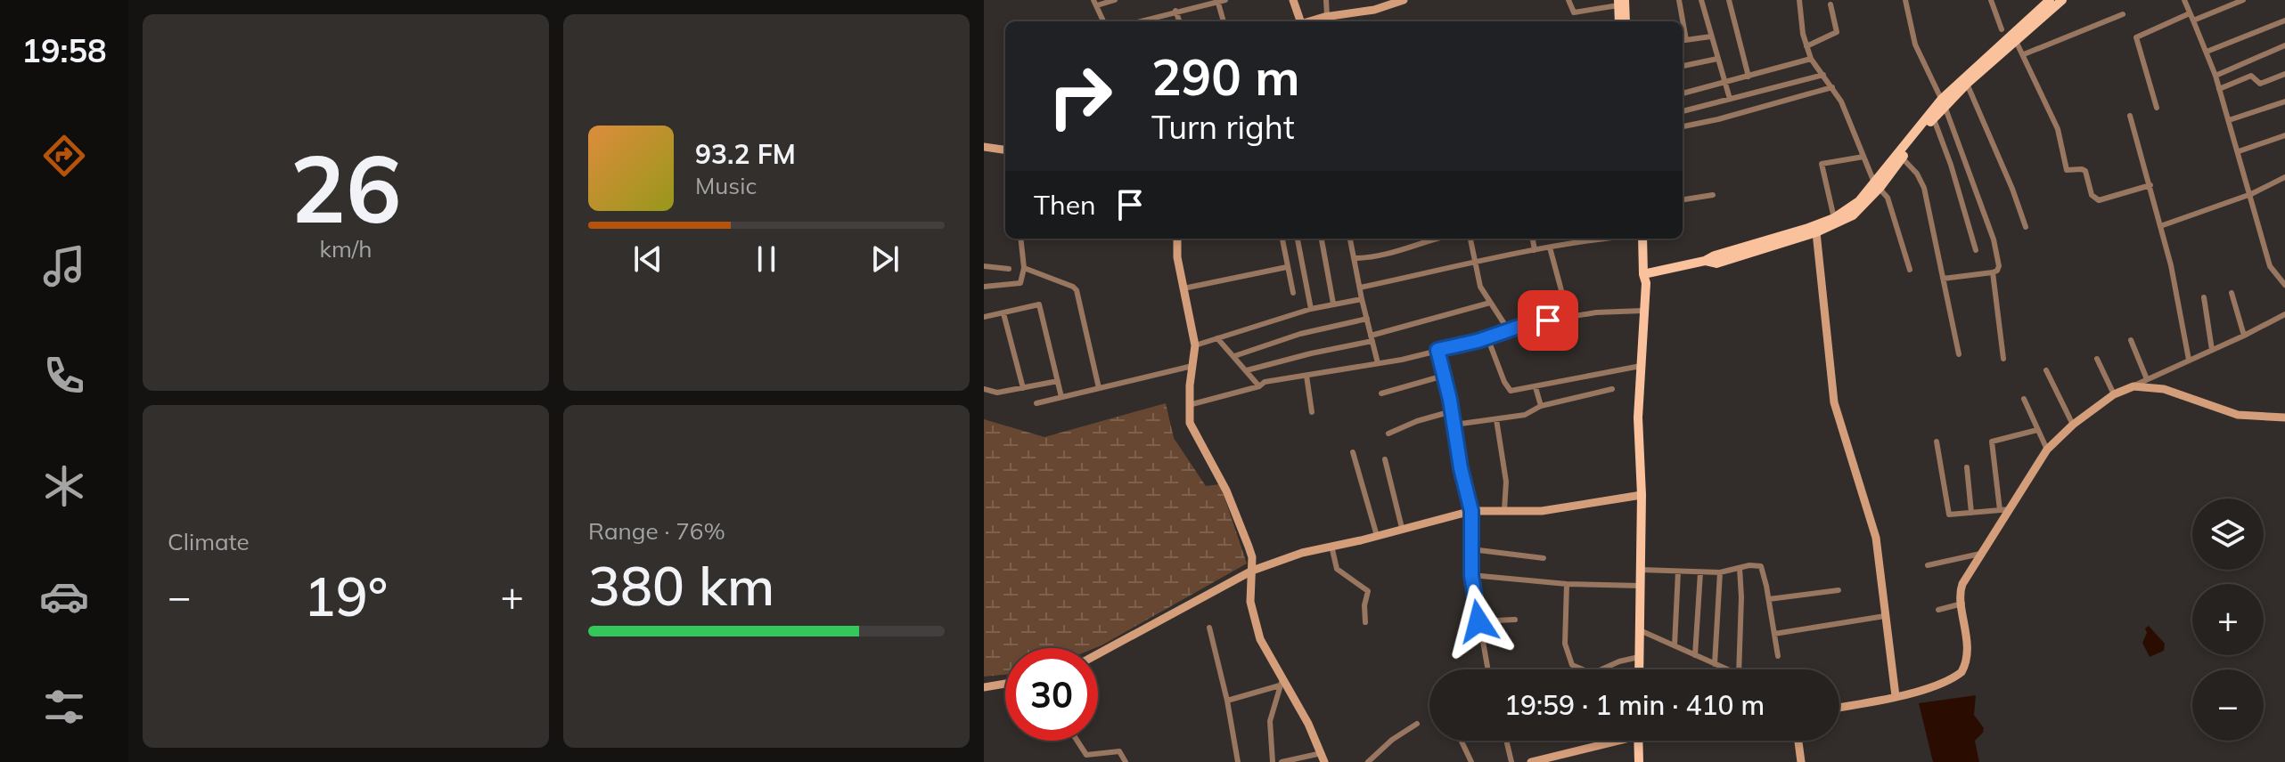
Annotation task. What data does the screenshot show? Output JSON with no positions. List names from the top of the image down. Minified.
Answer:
{"page":{"tabs":"19:58","tile":[["26","km/h"],"Climate",["Range · 76%","380 km"]],"turn":["290 m","Turn right"],"song":["93.2 FM","Music"],"then":"Then","map_buttons":["+","−"],"heat":["−","19°","+"],"limit":"30","trip":"19:59 · 1 min · 410 m"}}
